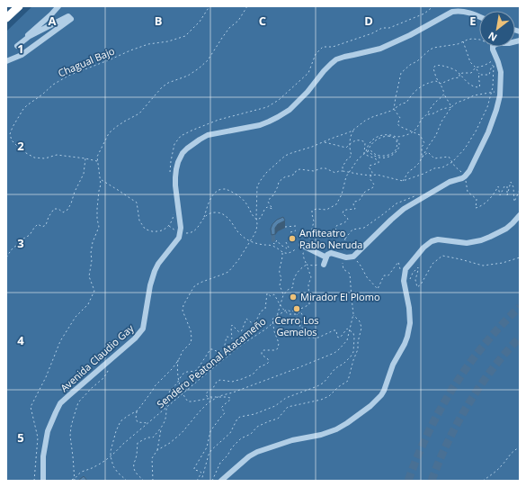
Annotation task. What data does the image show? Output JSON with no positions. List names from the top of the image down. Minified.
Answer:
{"streets":{"street":["Avenida Claudio Gay"],"path":["Chagual Bajo","Sendero Peatonal Atacameño"]},"places":["Anfiteatro Pablo Neruda","Mirador El Plomo","Cerro Los Gemelos"],"north":"bottom left","grid":{"columns":["A","B","C","D","E"],"rows":["1","2","3","4","5"]}}
